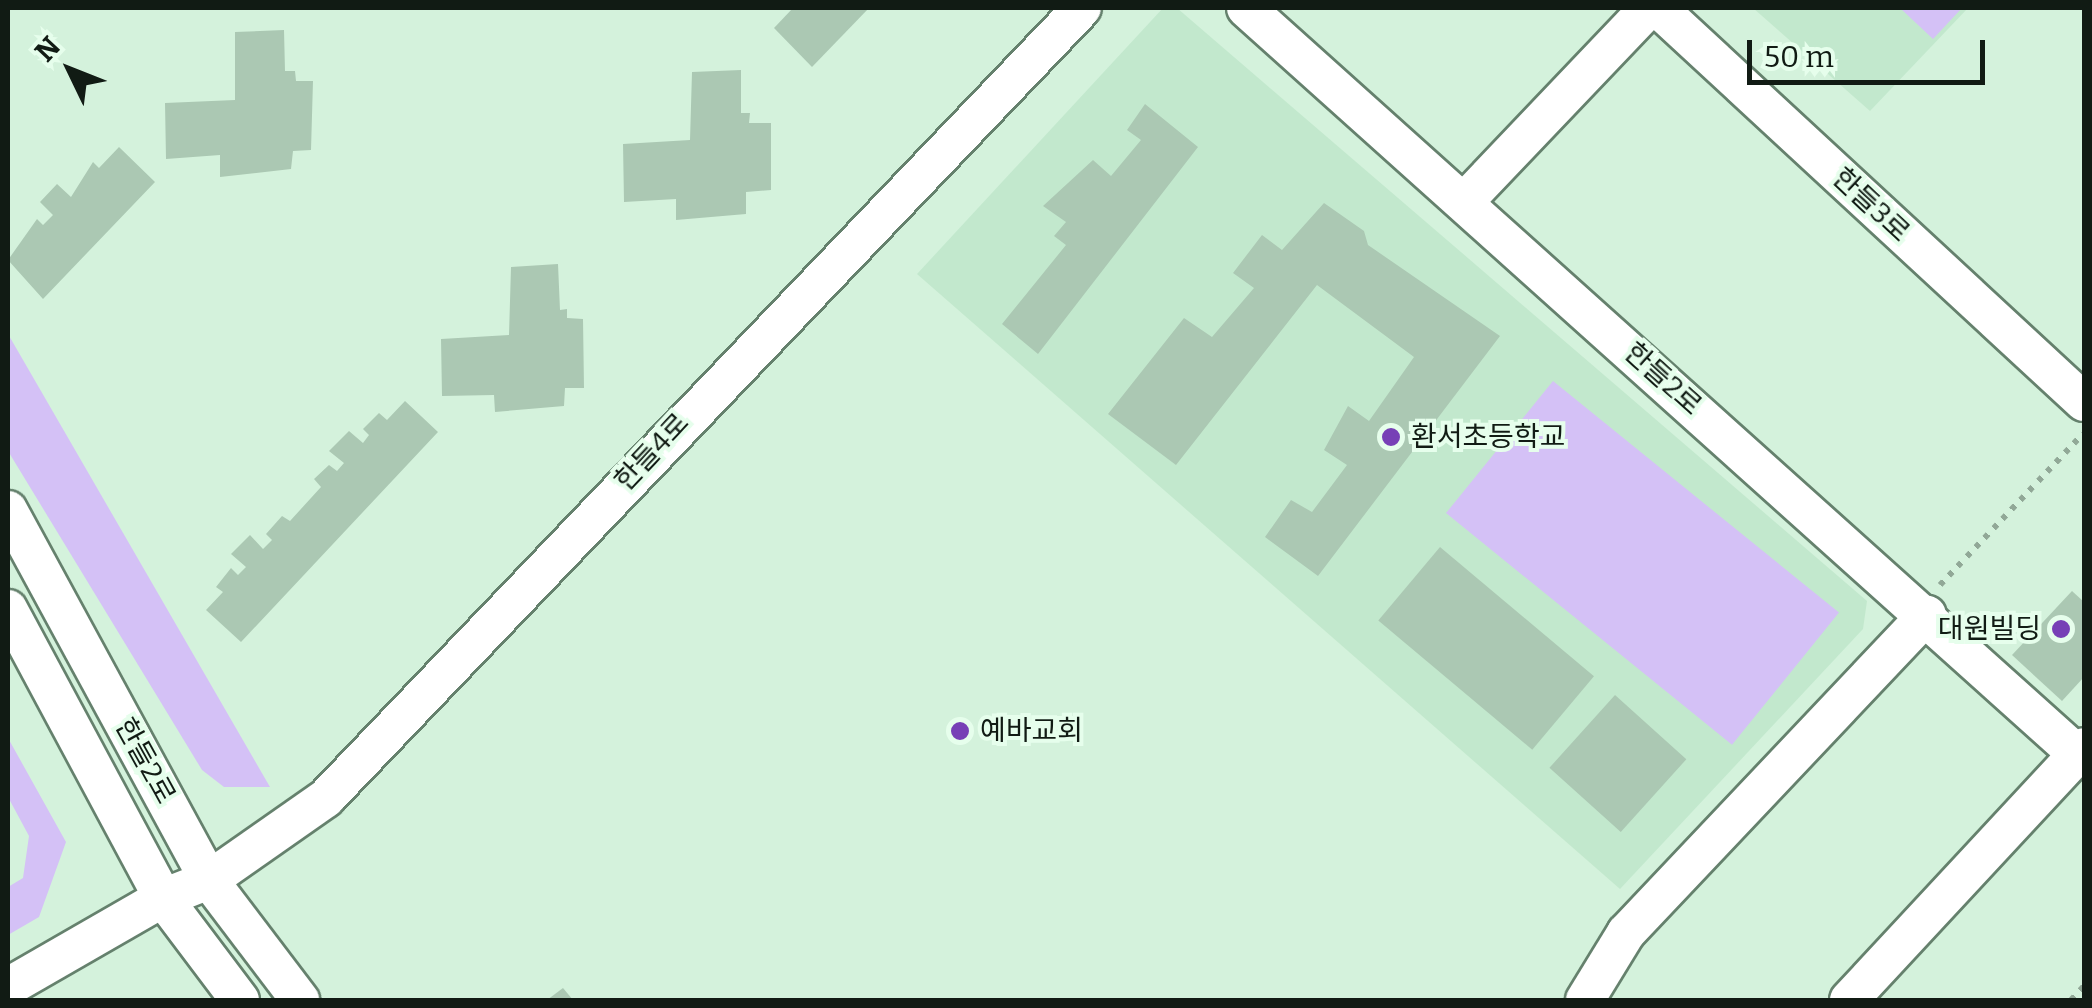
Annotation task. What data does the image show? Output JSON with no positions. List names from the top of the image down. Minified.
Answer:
{"streets":{"street":["한들3로","한들2로","한들4로"]},"crossings":[["한들2로","한들4로"]],"places":["환서초등학교","대원빌딩","예바교회"],"scale_bar":"50 m","north":"top left"}
